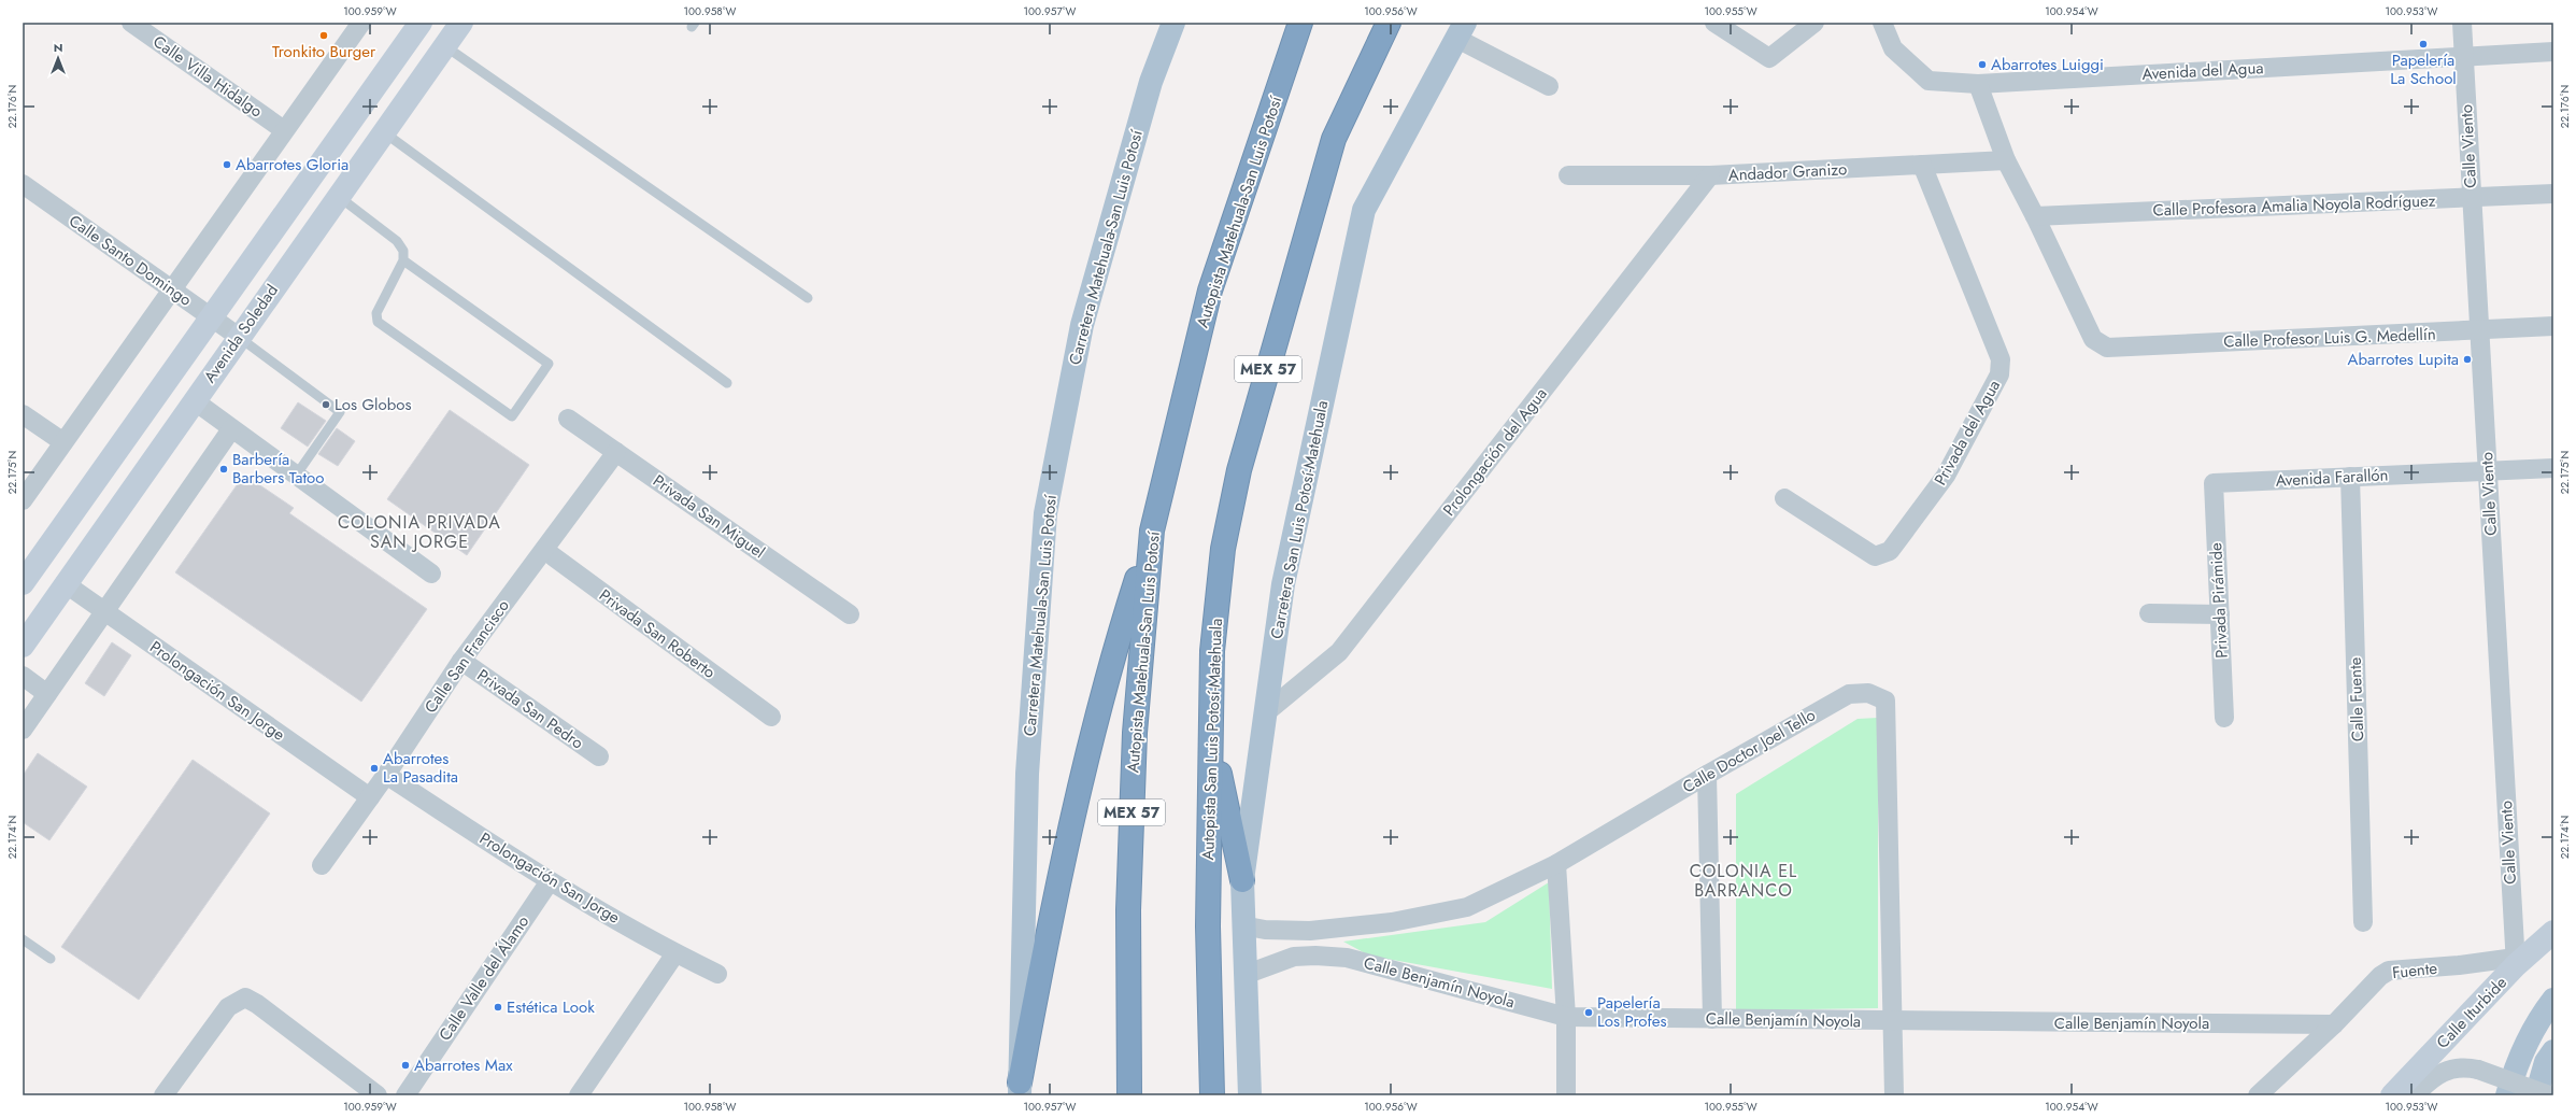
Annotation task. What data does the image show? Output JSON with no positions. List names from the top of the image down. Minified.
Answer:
{"streets":{"highway":["Autopista Matehuala-San Luis Potosí","MEX 57","Autopista San Luis Potosí-Matehuala"],"main road":["Carretera Matehuala-San Luis Potosí","Carretera San Luis Potosí-Matehuala"],"street":["Avenida del Agua","Calle Villa Hidalgo","Calle Viento","Andador Granizo","Calle Profesora Amalia Noyola Rodríguez","Calle Santo Domingo","Avenida Soledad","Calle Profesor Luis G. Medellín","Privada del Agua","Prolongación del Agua","Avenida Farallón","Privada San Miguel","Privada Pirámide","Privada San Roberto","Calle San Francisco","Prolongación San Jorge","Calle Fuente","Privada San Pedro","Calle Doctor Joel Tello","Fuente","Calle Valle del Álamo","Calle Benjamín Noyola","Calle Iturbide"]},"crossings":[["Avenida del Agua","Calle Viento"],["Calle Viento","Calle Profesora Amalia Noyola Rodríguez"],["Calle Viento","Calle Profesor Luis G. Medellín"],["Calle Viento","Avenida Farallón"],["Calle Viento","Fuente"],["Calle Viento","Calle Iturbide"],["Andador Granizo","Privada del Agua"],["Andador Granizo","Prolongación del Agua"],["Calle Profesora Amalia Noyola Rodríguez","Calle Profesor Luis G. Medellín"],["Calle Santo Domingo","Avenida Soledad"],["Avenida Soledad","Prolongación San Jorge"],["Prolongación del Agua","Carretera San Luis Potosí-Matehuala"],["Avenida Farallón","Privada Pirámide"],["Avenida Farallón","Calle Fuente"],["Privada San Miguel","Calle San Francisco"],["Carretera San Luis Potosí-Matehuala","Calle Doctor Joel Tello"],["Carretera San Luis Potosí-Matehuala","Calle Benjamín Noyola"],["Privada San Roberto","Calle San Francisco"],["Calle San Francisco","Prolongación San Jorge"],["Calle San Francisco","Privada San Pedro"],["Prolongación San Jorge","Calle Valle del Álamo"],["Calle Doctor Joel Tello","Calle Benjamín Noyola"],["Fuente","Calle Benjamín Noyola"],["Fuente","Calle Iturbide"]],"districts":["COLONIA PRIVADA SAN JORGE","COLONIA EL BARRANCO"],"places":["Tronkito Burger","Papelería La School","Abarrotes Luiggi","Abarrotes Gloria","Abarrotes Lupita","Los Globos","Barbería Barbers Tatoo","Abarrotes La Pasadita","Estética Look","Papelería Los Profes","Abarrotes Max"],"north":"top","coordinates":["100.959°W","100.958°W","100.957°W","100.956°W","100.955°W","100.954°W","100.953°W","22.176°N","22.175°N","22.174°N"]}
